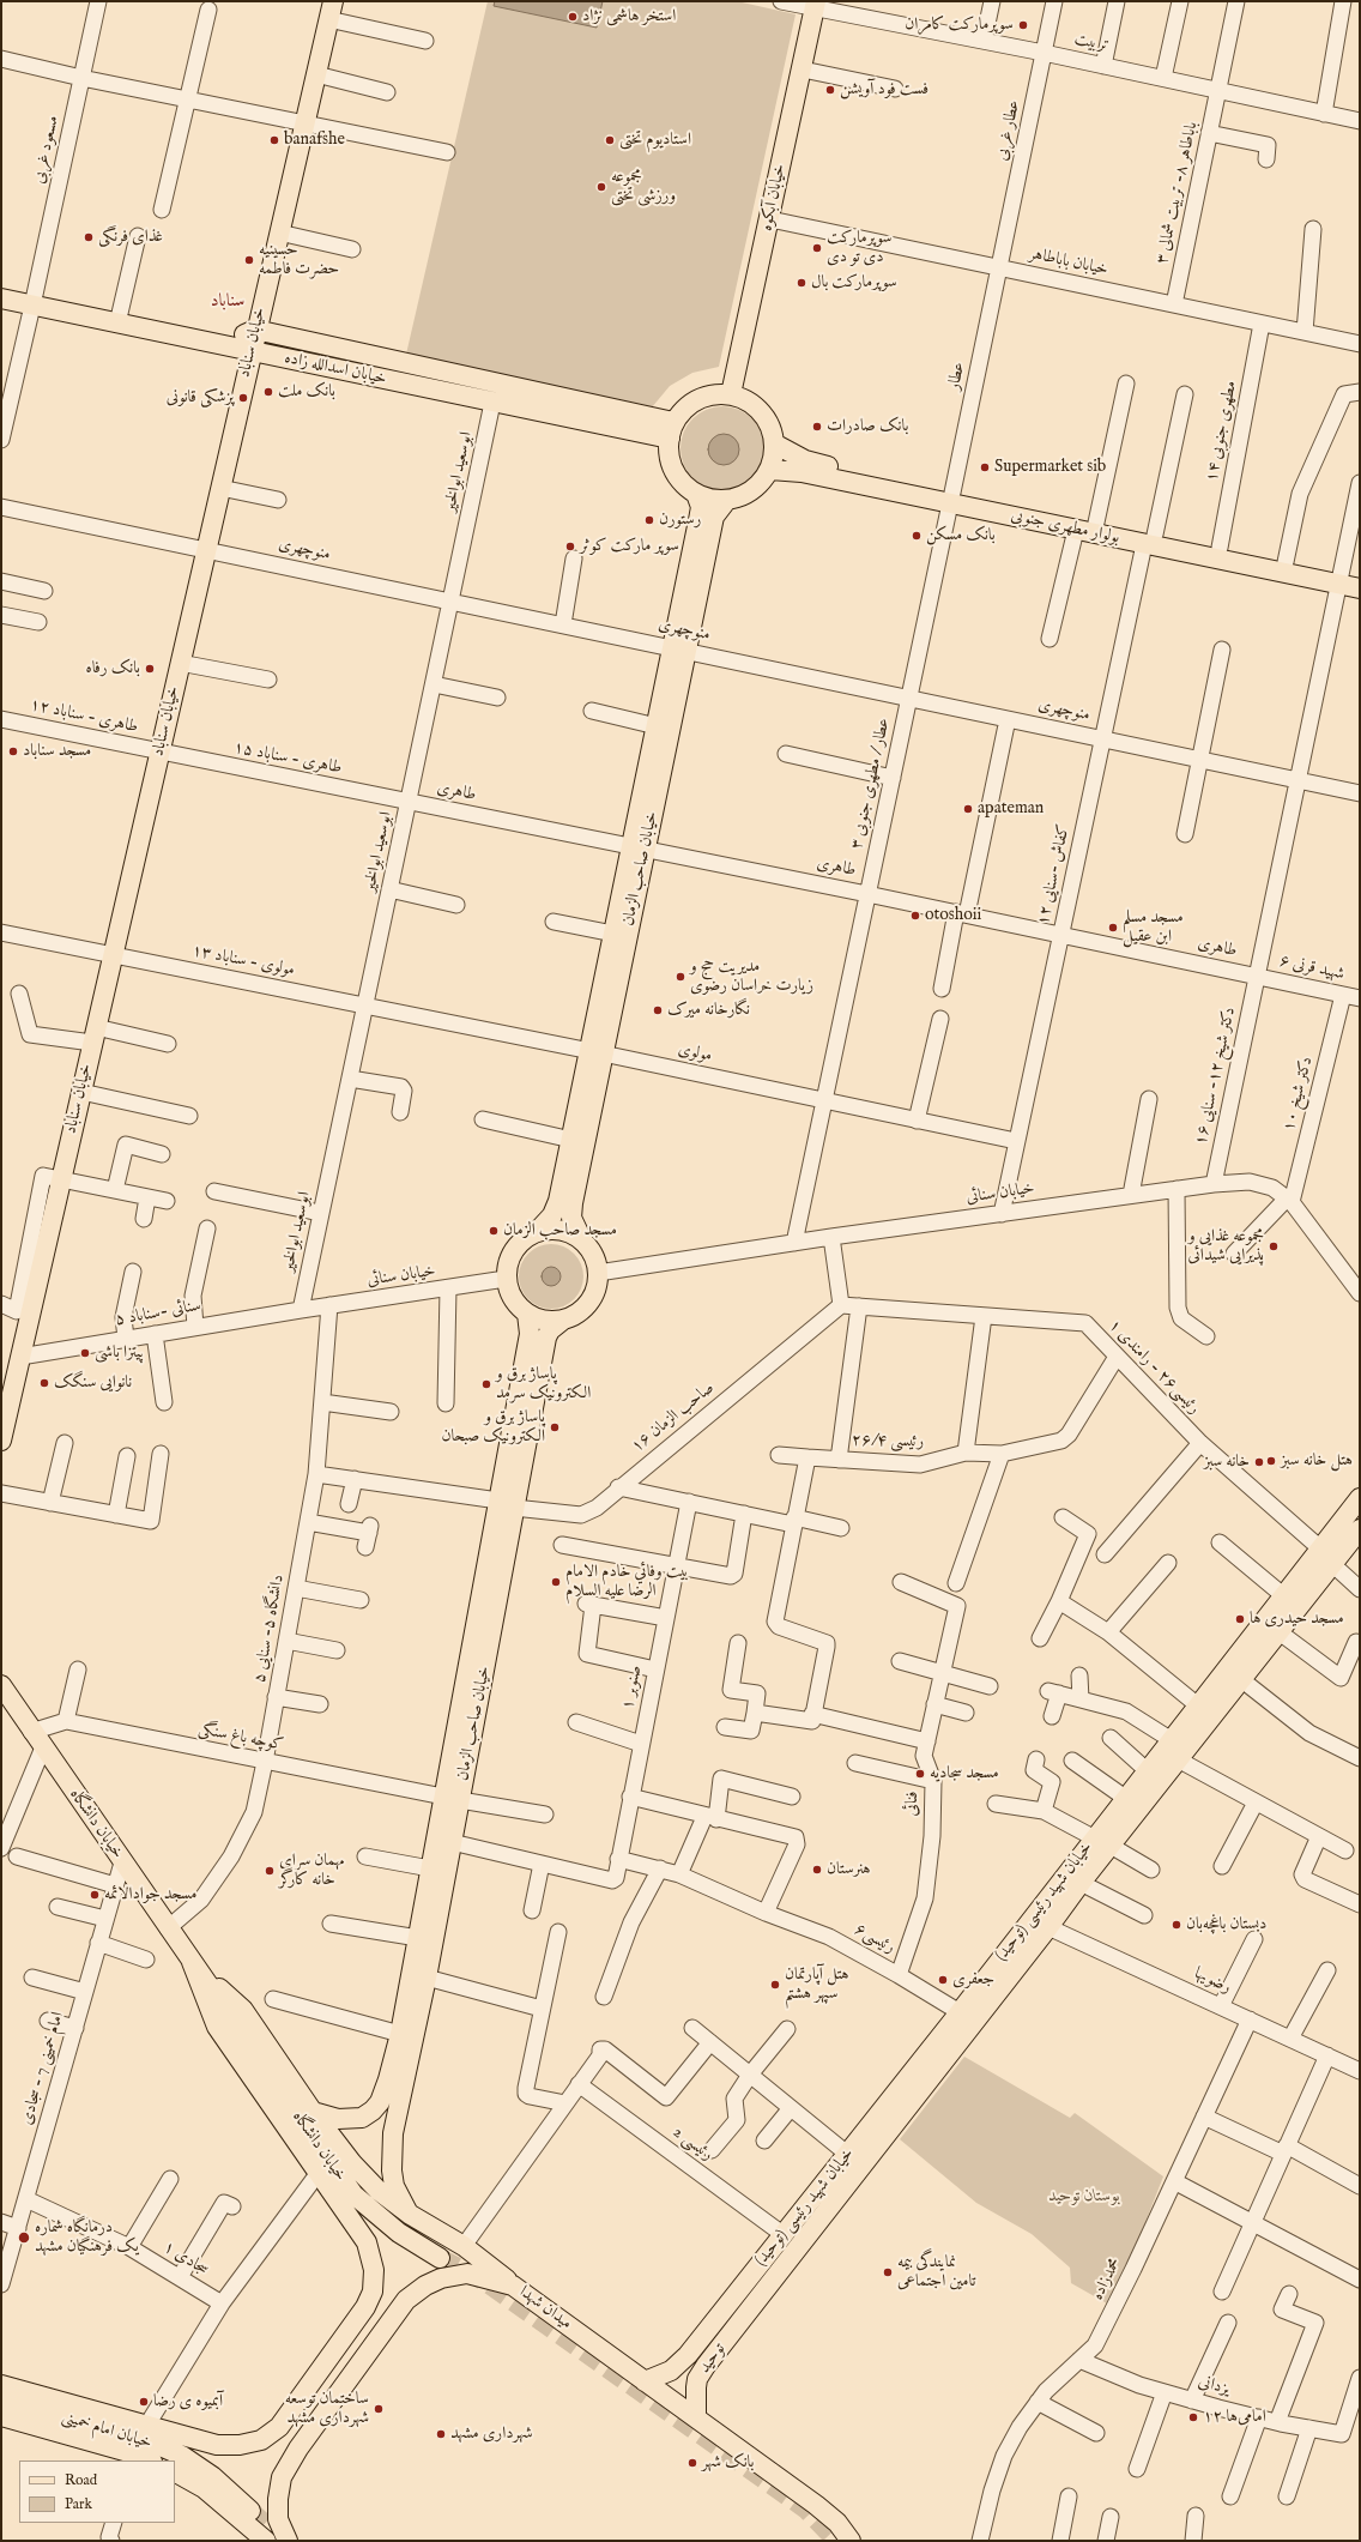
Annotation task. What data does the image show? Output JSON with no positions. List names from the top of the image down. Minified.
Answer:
{"streets":{"main road":["خیابان آبکوه","خیابان سناباد","خیابان اسدالله زاده","بولوار مطهری جنوبی","خیابان صاحب الزمان","خیابان دانشگاه","خیابان شهید رئیسی (توحید)","میدان شهدا","توحید","خیابان امام خمینی"],"street":["تربیت","عطار غربی","مسعود غربی","باباطاهر ۸- تربیت شمالی ۳","خیابان باباطاهر","عطار","مطهری جنوبی ۱۴","ابوسعید ابوالخیر","منوچهری","طاهری - سناباد ۱۲","طاهری - سناباد ۱۵","عطار / مطهری جنوبی ۳","طاهری","کفاش -سنایی ۱۲","مولوی - سناباد ۱۳","شهید قرنی ۶","مولوی","دکتر شیخ ۱۲- سنایی ۱۶","دکتر شیخ ۱۰","خیابان سنائی","سنائی -سناباد ۵","رئیسی۲۶ - رامندی ۱","صاحب الزمان ۱۶","رئیسی ۲۶/۴","دانشگاه ۵- سنایی ۵","صنوبر ۱","کوچه باغ سنگی","فنائی","رئیسی۶","رضویها","امام خمینی 7 - سجادی","رئیسی 2","سجادی ۱","محمدزاده","یزدانی"]},"crossings":[["تربیت","عطار غربی"],["تربیت","باباطاهر ۸- تربیت شمالی ۳"],["تربیت","خیابان آبکوه"],["عطار غربی","خیابان باباطاهر"],["عطار غربی","عطار"],["مسعود غربی","خیابان اسدالله زاده"],["باباطاهر ۸- تربیت شمالی ۳","خیابان باباطاهر"],["خیابان آبکوه","خیابان باباطاهر"],["خیابان آبکوه","خیابان اسدالله زاده"],["خیابان آبکوه","بولوار مطهری جنوبی"],["خیابان آبکوه","خیابان صاحب الزمان"],["خیابان باباطاهر","عطار"],["خیابان باباطاهر","مطهری جنوبی ۱۴"],["خیابان سناباد","خیابان اسدالله زاده"],["خیابان سناباد","منوچهری"],["خیابان سناباد","طاهری - سناباد ۱۲"],["خیابان سناباد","طاهری - سناباد ۱۵"],["خیابان سناباد","مولوی - سناباد ۱۳"],["خیابان سناباد","سنائی -سناباد ۵"],["خیابان اسدالله زاده","ابوسعید ابوالخیر"],["خیابان اسدالله زاده","بولوار مطهری جنوبی"],["خیابان اسدالله زاده","خیابان صاحب الزمان"],["عطار","بولوار مطهری جنوبی"],["عطار","عطار / مطهری جنوبی ۳"],["مطهری جنوبی ۱۴","بولوار مطهری جنوبی"],["ابوسعید ابوالخیر","منوچهری"],["ابوسعید ابوالخیر","طاهری - سناباد ۱۵"],["ابوسعید ابوالخیر","طاهری"],["ابوسعید ابوالخیر","مولوی - سناباد ۱۳"],["ابوسعید ابوالخیر","مولوی"],["ابوسعید ابوالخیر","خیابان سنائی"],["ابوسعید ابوالخیر","سنائی -سناباد ۵"],["بولوار مطهری جنوبی","عطار / مطهری جنوبی ۳"],["بولوار مطهری جنوبی","خیابان صاحب الزمان"],["بولوار مطهری جنوبی","کفاش -سنایی ۱۲"],["بولوار مطهری جنوبی","دکتر شیخ ۱۲- سنایی ۱۶"],["منوچهری","عطار / مطهری جنوبی ۳"],["منوچهری","خیابان صاحب الزمان"],["منوچهری","کفاش -سنایی ۱۲"],["منوچهری","دکتر شیخ ۱۲- سنایی ۱۶"],["طاهری - سناباد ۱۲","طاهری - سناباد ۱۵"],["طاهری - سناباد ۱۵","طاهری"],["عطار / مطهری جنوبی ۳","طاهری"],["عطار / مطهری جنوبی ۳","مولوی"],["عطار / مطهری جنوبی ۳","خیابان سنائی"],["طاهری","خیابان صاحب الزمان"],["طاهری","کفاش -سنایی ۱۲"],["طاهری","شهید قرنی ۶"],["طاهری","دکتر شیخ ۱۲- سنایی ۱۶"],["خیابان صاحب الزمان","مولوی"],["خیابان صاحب الزمان","خیابان سنائی"],["خیابان صاحب الزمان","کوچه باغ سنگی"],["کفاش -سنایی ۱۲","مولوی"],["کفاش -سنایی ۱۲","خیابان سنائی"],["مولوی - سناباد ۱۳","مولوی"],["شهید قرنی ۶","دکتر شیخ ۱۲- سنایی ۱۶"],["شهید قرنی ۶","دکتر شیخ ۱۰"],["دکتر شیخ ۱۲- سنایی ۱۶","خیابان سنائی"],["دکتر شیخ ۱۰","خیابان سنائی"],["خیابان سنائی","سنائی -سناباد ۵"],["خیابان سنائی","دانشگاه ۵- سنایی ۵"],["رئیسی۲۶ - رامندی ۱","صاحب الزمان ۱۶"],["رئیسی۲۶ - رامندی ۱","رئیسی ۲۶/۴"],["رئیسی۲۶ - رامندی ۱","خیابان شهید رئیسی (توحید)"],["صاحب الزمان ۱۶","دانشگاه ۵- سنایی ۵"],["دانشگاه ۵- سنایی ۵","کوچه باغ سنگی"],["دانشگاه ۵- سنایی ۵","خیابان دانشگاه"],["صنوبر ۱","رئیسی۶"],["کوچه باغ سنگی","خیابان دانشگاه"],["فنائی","رئیسی۶"],["خیابان دانشگاه","امام خمینی 7 - سجادی"],["خیابان شهید رئیسی (توحید)","رئیسی۶"],["خیابان شهید رئیسی (توحید)","رضویها"],["خیابان شهید رئیسی (توحید)","رئیسی 2"],["خیابان شهید رئیسی (توحید)","میدان شهدا"],["خیابان شهید رئیسی (توحید)","توحید"],["رضویها","محمدزاده"],["امام خمینی 7 - سجادی","سجادی ۱"],["محمدزاده","یزدانی"],["میدان شهدا","توحید"]],"districts":["سناباد"],"parks":["بوستان توحید"],"places":["استخر هاشمی نژاد","سوپرمارکت کامران","فست فود آویشن","banafshe","استادیوم تختی","مجموعه ورزشی تختی","غذای فرنگی","سوپرمارکت دی تو دی","حسینیه حضرت فاطمه","سوپرمارکت بال","بانک ملت","پزشکی قانونی","بانک صادرات","Supermarket sib","رستورن","بانک مسکن","سوپر مارکت کوثر","بانک رفاه","مسجد سناباد","apateman","otoshoii","مسجد مسلم ابن عقیل","مدیریت حج و زیارت خراسان رضوی","نگارخانه میرک","مسجد صاحب الزمان","مجموعه غذایی و پذیرایی شیدائی","پیتزا باشی","نانوایی سنگک","پاساژ برق و الکترونیک سرمد","پاساژ برق و الکترونیک صبحان","هتل خانه سبز","خانه سبز","بيت وفائي خادم الامام الرضا عليه السلام","مسجد حیدری ها","مسجد سجادیه","هنرستان","مهمان سرای خانه کارگر","مسجد جوادالائمه","دبستان باغچه‌بان","جعفری","هتل آپارتمان سپهر هشتم","درمانگاه شماره یک فرهنگیان مشهد","نمایندگی بیمه تامین اجتماعی","آبمیوه ی رضا","ساختمان توسعه شهرداری مشهد","۱۲ امامی‌ها","شهرداری مشهد","بانک شهر"],"legend":["Road","Park"]}
